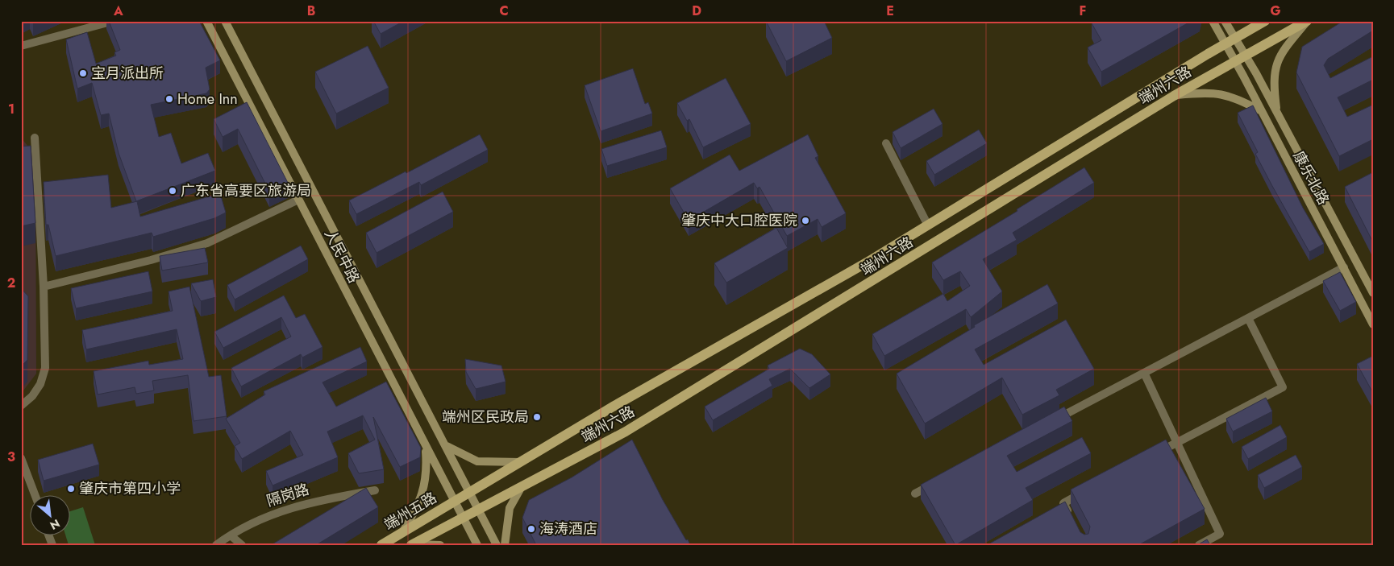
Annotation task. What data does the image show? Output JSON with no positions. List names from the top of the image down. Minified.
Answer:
{"streets":{"main road":["端州六路","康乐北路","人民中路","端州五路"],"street":["隔岗路"]},"crossings":[["端州六路","康乐北路"],["端州六路","人民中路"],["端州六路","端州五路"],["人民中路","端州五路"]],"places":["宝月派出所","Home Inn","广东省高要区旅游局","肇庆中大口腔医院","端州区民政局","肇庆市第四小学","海涛酒店"],"north":"bottom right","grid":{"columns":["A","B","C","D","E","F","G"],"rows":["1","2","3"]}}
